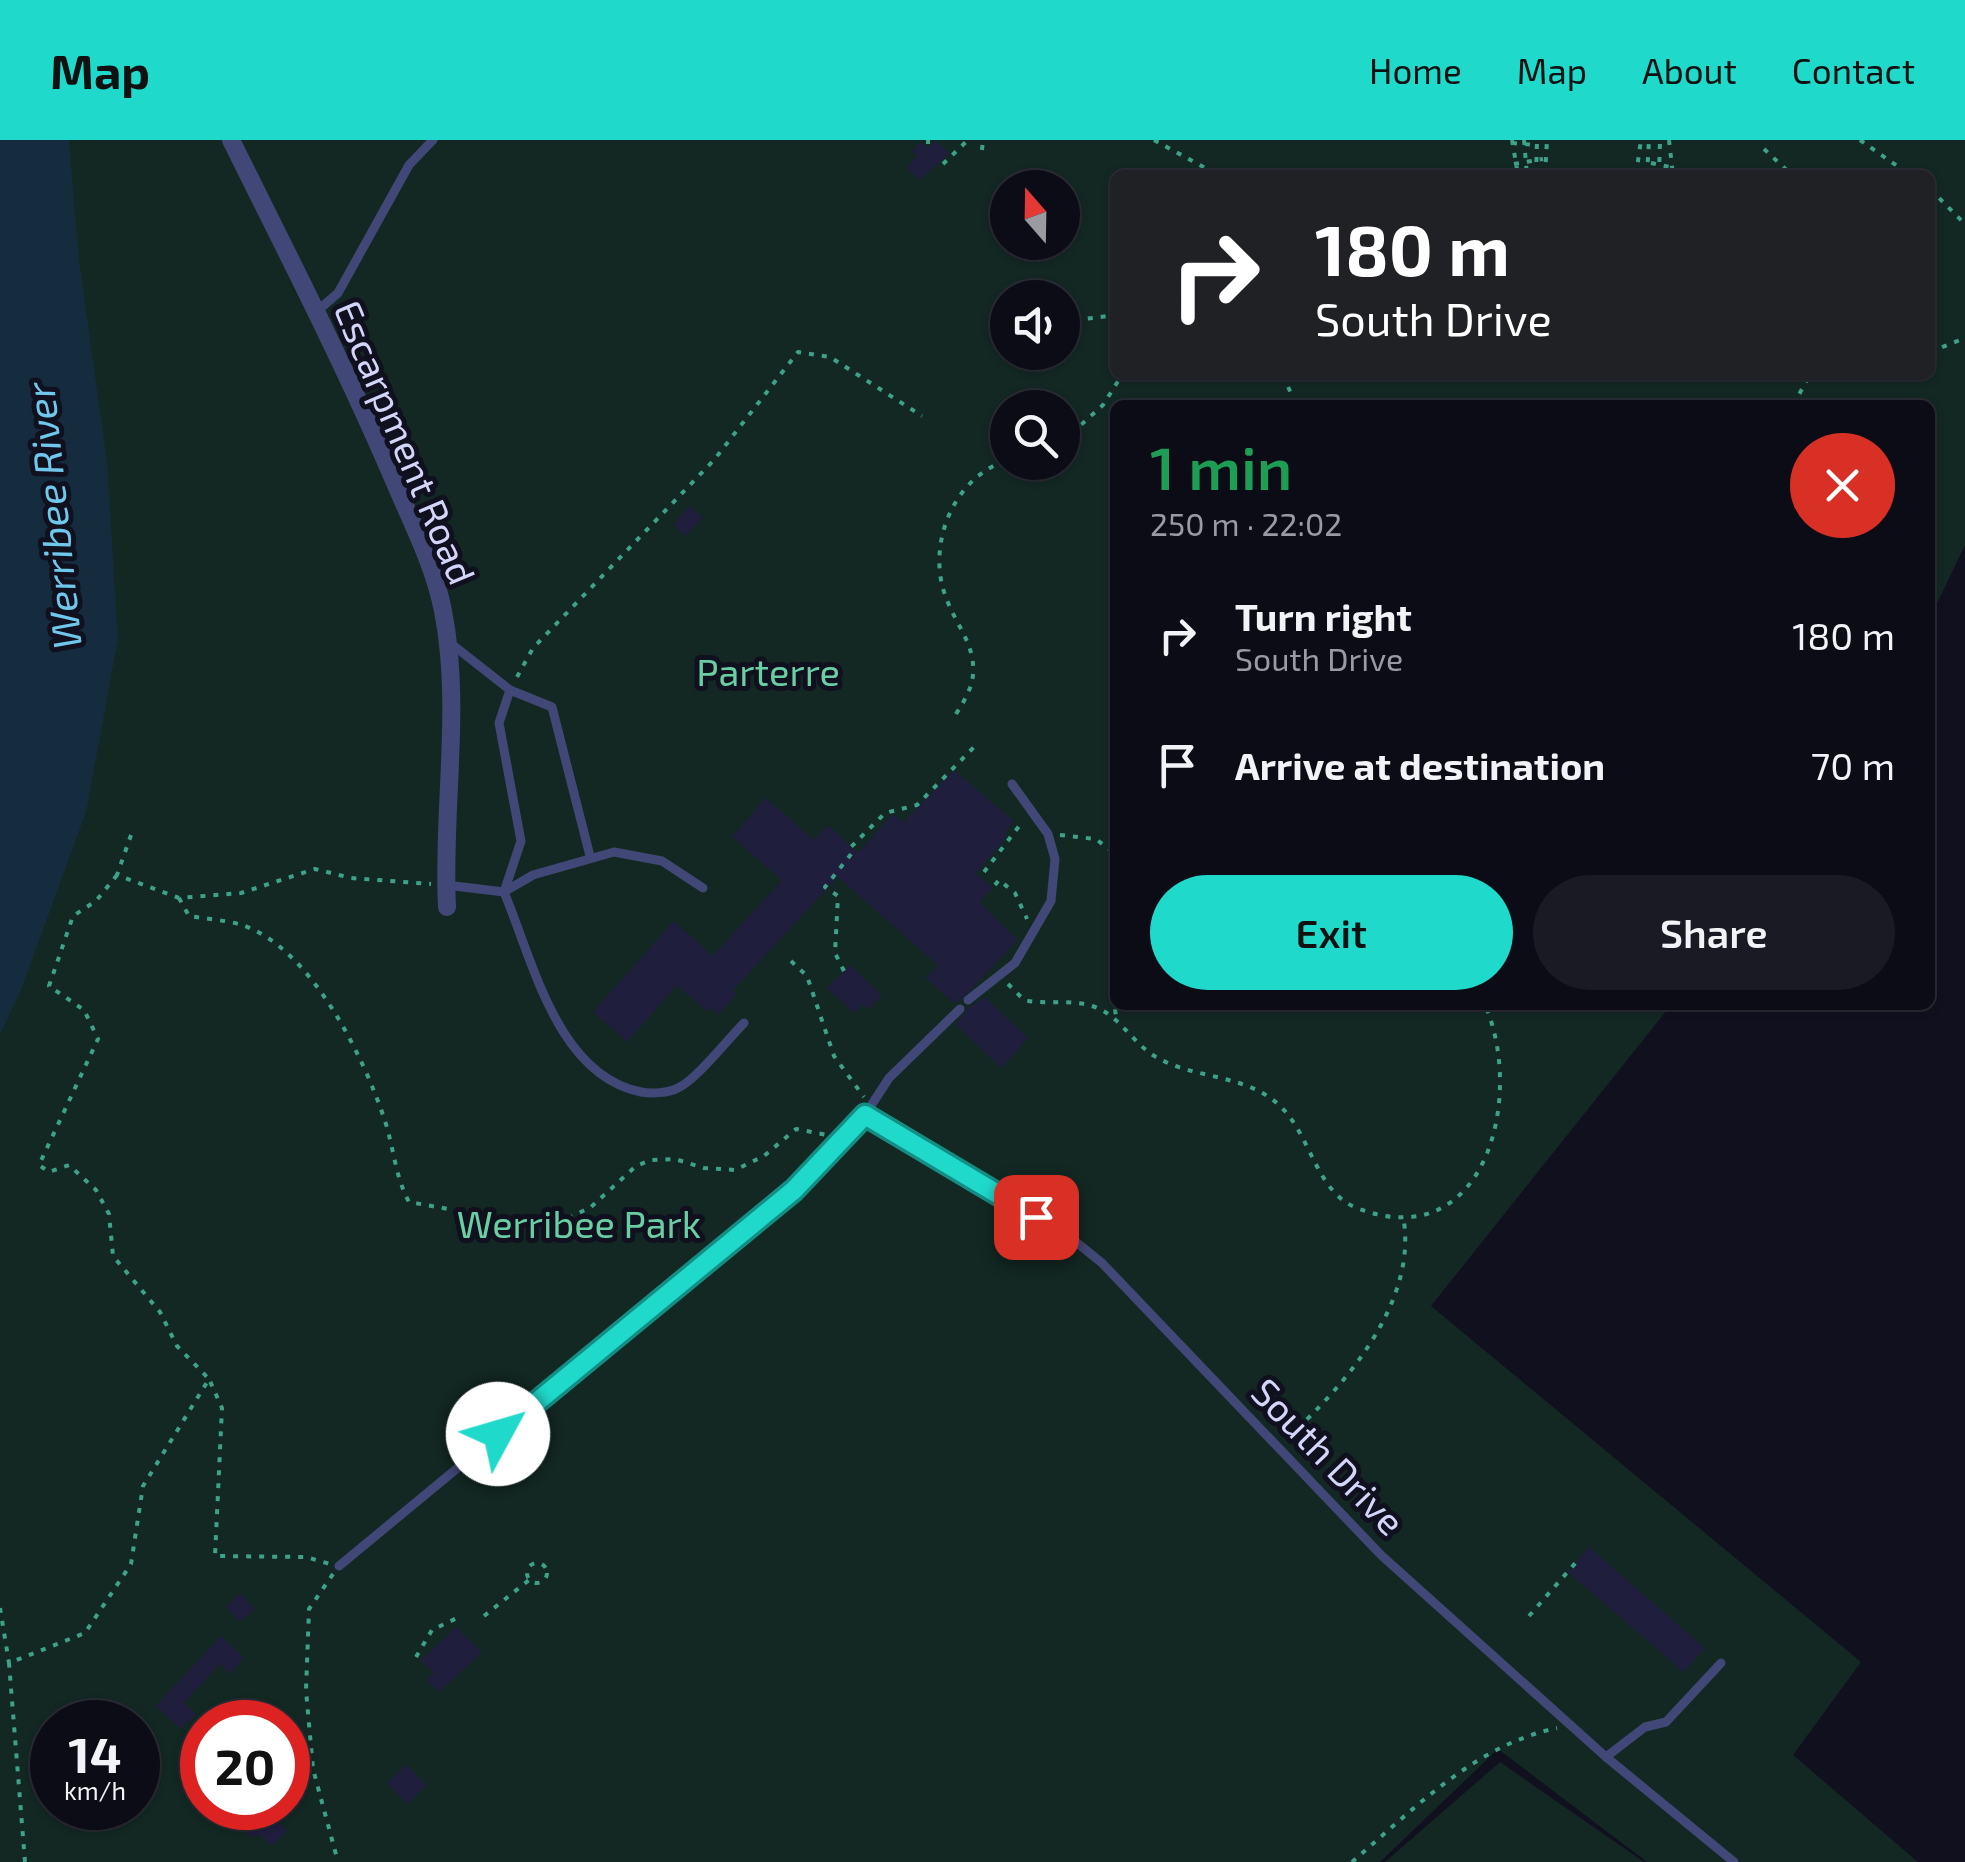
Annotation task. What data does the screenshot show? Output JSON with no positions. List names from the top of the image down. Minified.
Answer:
{"streets":{"street":["Escarpment Road"],"lane":["South Drive"]},"water":["Werribee River"],"parks":["Parterre","Werribee Park"],"north":"top","page":{"header":"Map","nav":["Home","Map","About","Contact"],"turn":["180 m","South Drive"],"heading":["1 min","250 m · 22:02"],"list":[{"name":"Turn right","note":"South Drive","value":"180 m"},{"name":"Arrive at destination","value":"70 m"}],"buttons":["Exit","Share"],"speed":"14 km/h","limit":"20"}}
